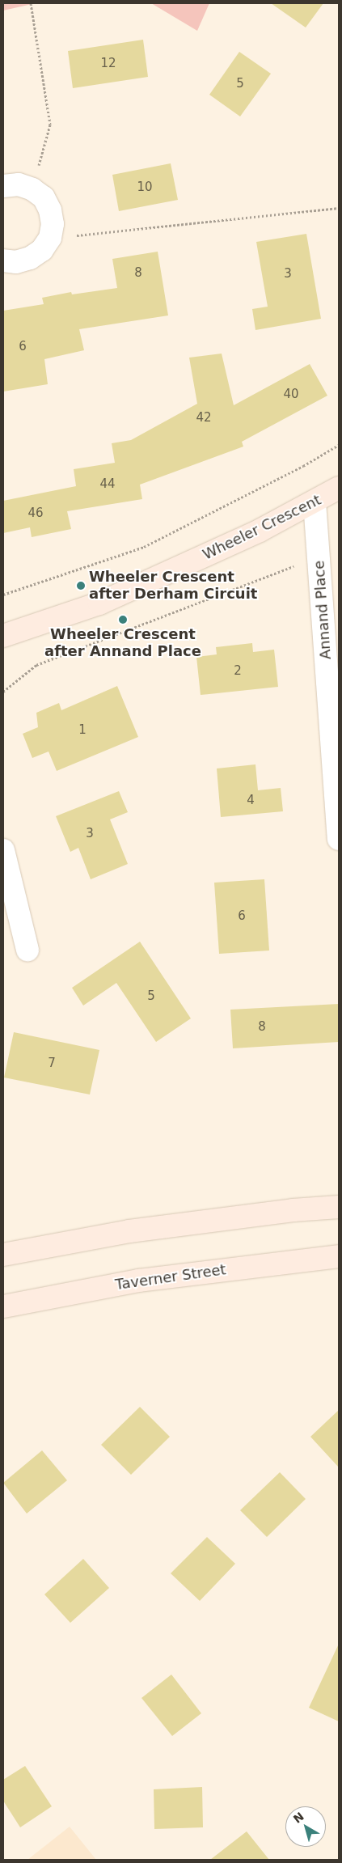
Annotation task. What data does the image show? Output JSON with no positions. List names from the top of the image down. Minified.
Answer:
{"streets":{"main road":["Wheeler Crescent","Taverner Street"],"street":["Annand Place"]},"crossings":[["Wheeler Crescent","Annand Place"]],"places":["Wheeler Crescent after Derham Circuit","Wheeler Crescent after Annand Place"],"house_numbers":["12","5","10","8","3","6","40","42","44","46","2","1","4","3","6","5","8","7"],"north":"top left"}
